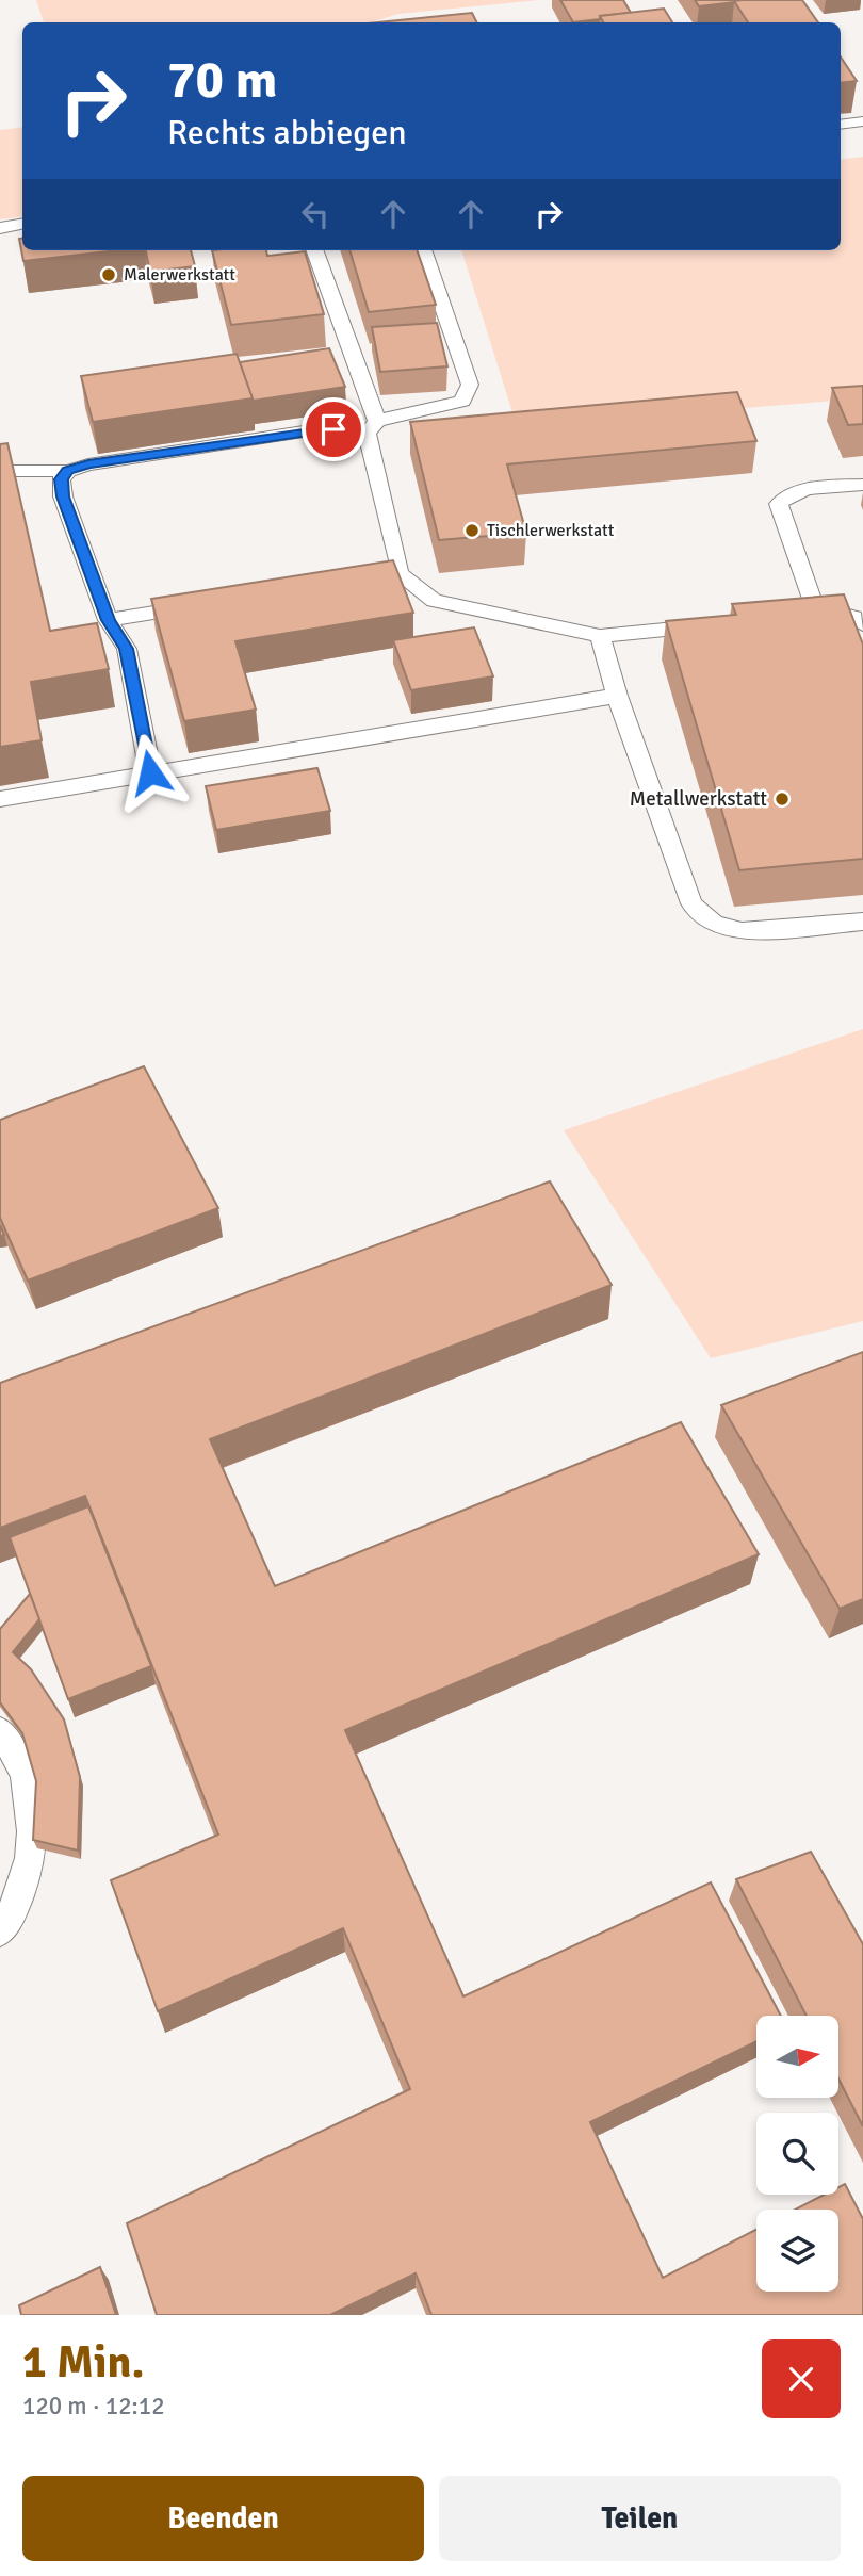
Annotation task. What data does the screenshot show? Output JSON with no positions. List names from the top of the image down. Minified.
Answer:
{"places":["Malerwerkstatt","Tischlerwerkstatt","Metallwerkstatt"],"north":"right","page":{"turn":["70 m","Rechts abbiegen"],"heading":["1 Min.","120 m · 12:12"],"buttons":["Beenden","Teilen"]}}
